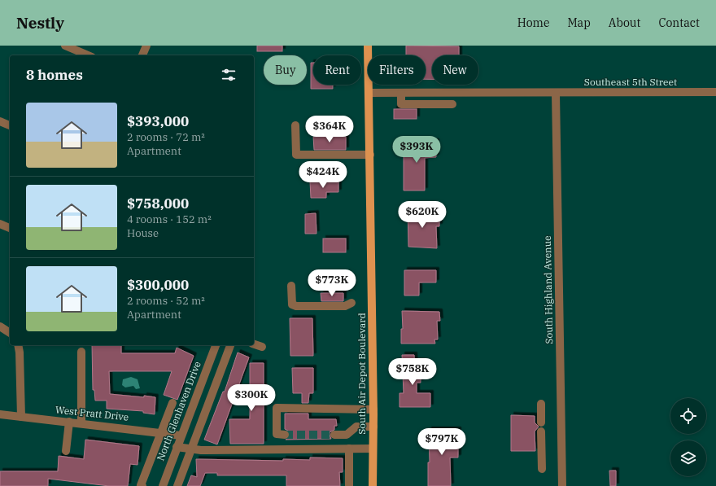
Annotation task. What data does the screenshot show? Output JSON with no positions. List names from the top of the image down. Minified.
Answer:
{"streets":{"main road":["South Air Depot Boulevard"],"street":["Southeast 5th Street","South Highland Avenue","North Glenhaven Drive","West Pratt Drive"]},"crossings":[["Southeast 5th Street","South Highland Avenue"],["Southeast 5th Street","South Air Depot Boulevard"],["North Glenhaven Drive","West Pratt Drive"]],"page":{"header":"Nestly","nav":["Home","Map","About","Contact"],"chip":["Buy","Rent","Filters","New"],"heading":"8 homes","list":[{"name":"$393,000","note":"2 rooms · 72 m² · Apartment"},{"name":"$758,000","note":"4 rooms · 152 m² · House"},{"name":"$300,000","note":"2 rooms · 52 m² · Apartment"}],"price":["$364K","$393K","$424K","$620K","$773K","$758K","$300K","$797K"]}}
